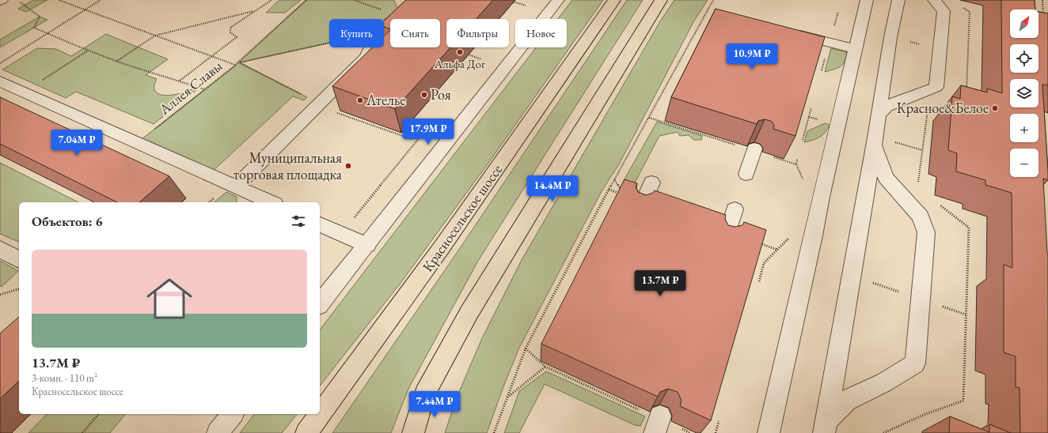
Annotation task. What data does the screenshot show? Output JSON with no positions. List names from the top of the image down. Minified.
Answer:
{"streets":{"main road":["Красносельское шоссе"],"path":["Аллея Славы"]},"places":["Альфа Дог","Роя","Ателье","Красное&Белое","Муниципальная торговая площадка"],"north":"top right","page":{"map_buttons":["+","−"],"chip":["Купить","Снять","Фильтры","Новое"],"price":["10.9M ₽","17.9M ₽","7.04M ₽","14.4M ₽","13.7M ₽","7.44M ₽"],"heading":"Объектов: 6","list":[{"name":"13.7M ₽","note":"3-комн. · 110 m² · Красносельское шоссе"}]}}
